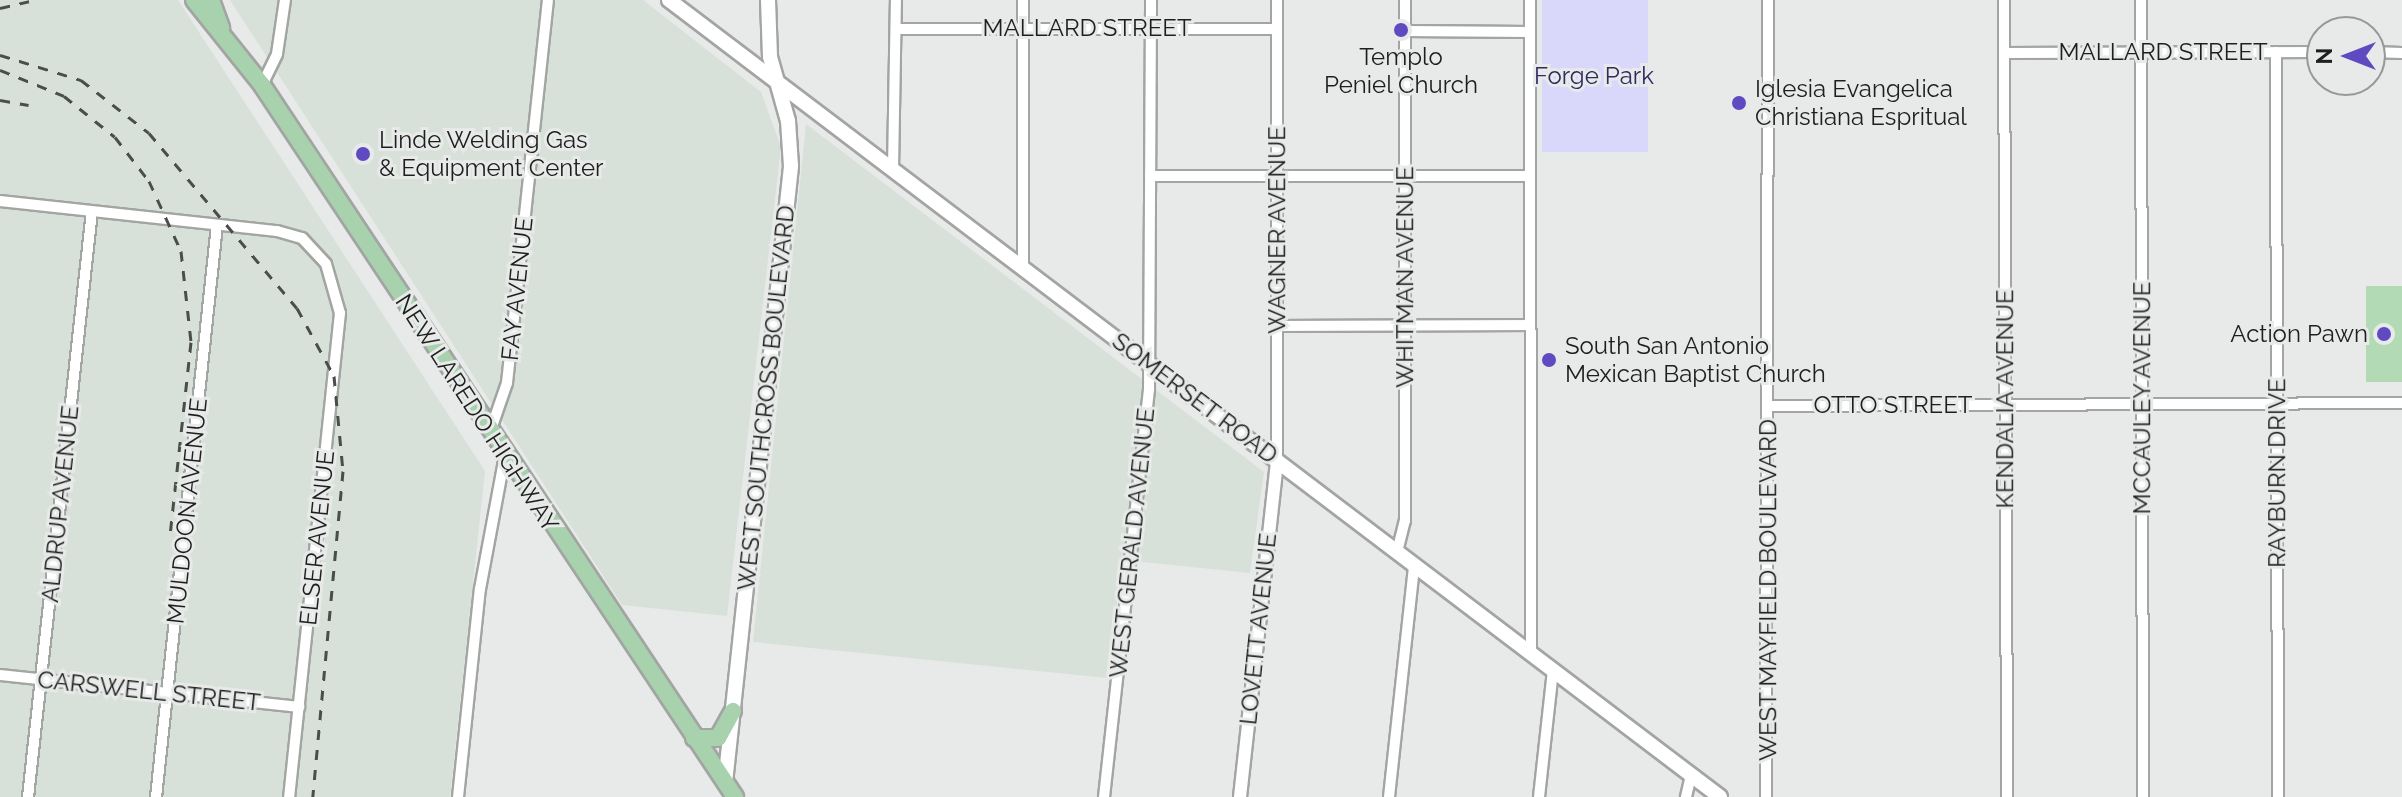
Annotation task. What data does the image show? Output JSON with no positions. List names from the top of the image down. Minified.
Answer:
{"streets":{"main road":["WEST SOUTHCROSS BOULEVARD","SOMERSET ROAD","NEW LAREDO HIGHWAY"],"street":["MALLARD STREET","WAGNER AVENUE","WHITMAN AVENUE","FAY AVENUE","MCCAULEY AVENUE","KENDALIA AVENUE","OTTO STREET","RAYBURN DRIVE","ALDRUP AVENUE","MULDOON AVENUE","ELSER AVENUE","WEST GERALD AVENUE","WEST MAYFIELD BOULEVARD","LOVETT AVENUE","CARSWELL STREET"]},"crossings":[["MALLARD STREET","WAGNER AVENUE"],["MALLARD STREET","MCCAULEY AVENUE"],["MALLARD STREET","KENDALIA AVENUE"],["MALLARD STREET","RAYBURN DRIVE"],["MALLARD STREET","WEST GERALD AVENUE"],["WAGNER AVENUE","SOMERSET ROAD"],["WAGNER AVENUE","LOVETT AVENUE"],["WHITMAN AVENUE","SOMERSET ROAD"],["FAY AVENUE","NEW LAREDO HIGHWAY"],["WEST SOUTHCROSS BOULEVARD","SOMERSET ROAD"],["WEST SOUTHCROSS BOULEVARD","NEW LAREDO HIGHWAY"],["SOMERSET ROAD","WEST GERALD AVENUE"],["SOMERSET ROAD","LOVETT AVENUE"],["MCCAULEY AVENUE","OTTO STREET"],["KENDALIA AVENUE","OTTO STREET"],["OTTO STREET","RAYBURN DRIVE"],["OTTO STREET","WEST MAYFIELD BOULEVARD"],["ALDRUP AVENUE","CARSWELL STREET"],["MULDOON AVENUE","ELSER AVENUE"],["MULDOON AVENUE","CARSWELL STREET"],["ELSER AVENUE","CARSWELL STREET"]],"parks":["Forge Park"],"places":["Templo Peniel Church","Iglesia Evangelica Christiana Espritual","Linde Welding Gas & Equipment Center","Action Pawn","South San Antonio Mexican Baptist Church"],"north":"left"}
